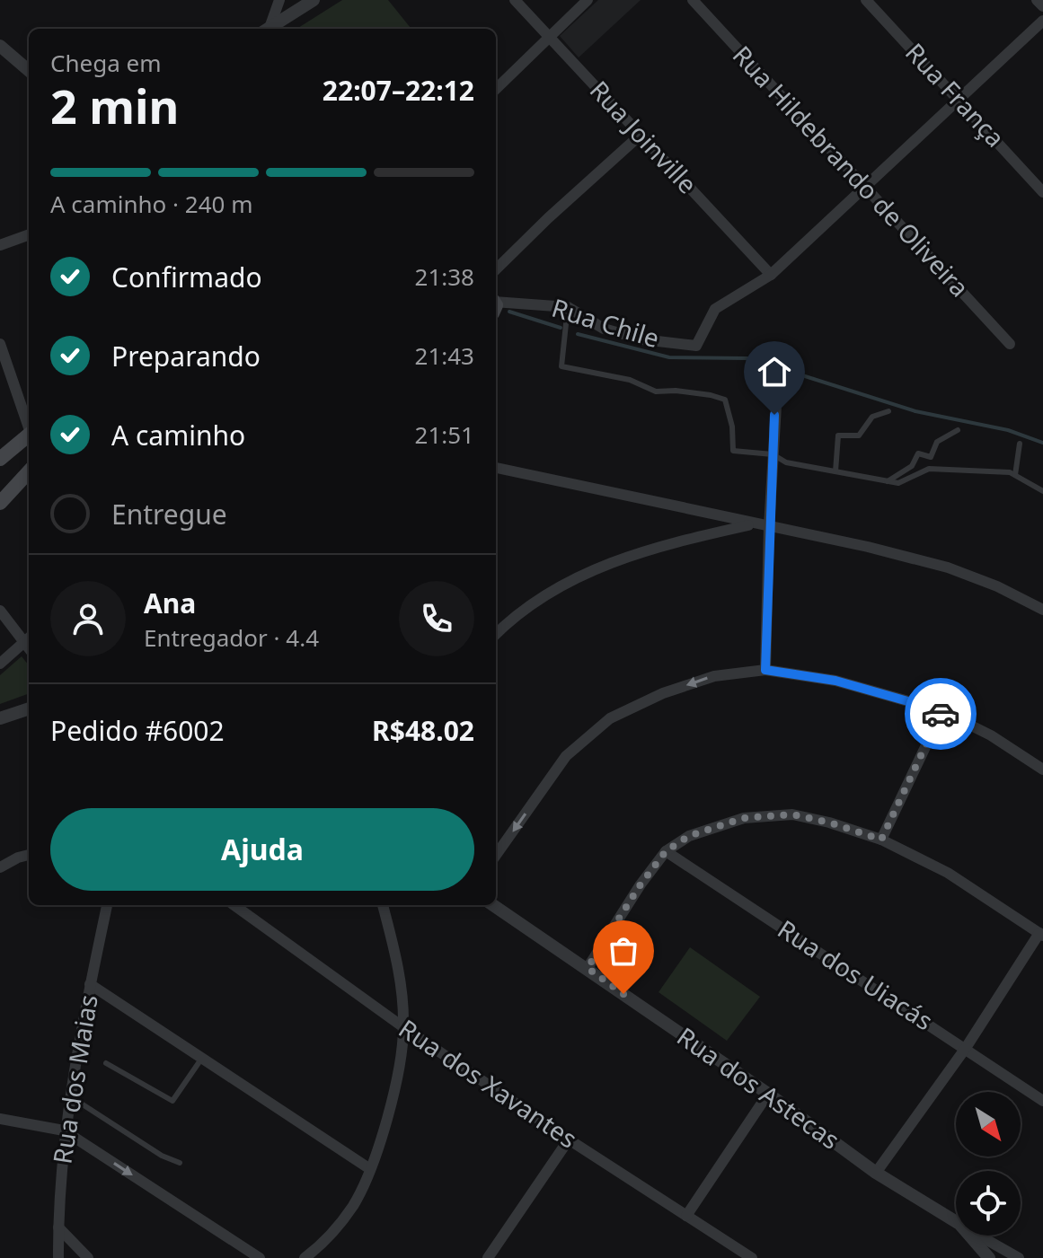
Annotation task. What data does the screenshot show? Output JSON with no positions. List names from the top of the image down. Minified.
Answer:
{"streets":{"street":["Rua França","Rua Joinville","Rua Hildebrando de Oliveira","Rua Chile","Rua dos Uiacás","Rua dos Maias","Rua dos Xavantes","Rua dos Astecas"]},"crossings":[["Rua Joinville","Rua Chile"]],"north":"bottom right","page":{"heading":["2 min","Chega em","22:07–22:12"],"panel":["Ana","Entregador · 4.4","Pedido #6002","R$48.02"],"bar":"A caminho · 240 m","list":[["Confirmado","21:38"],["Preparando","21:43"],["A caminho","21:51"],"Entregue"],"buttons":"Ajuda"}}
